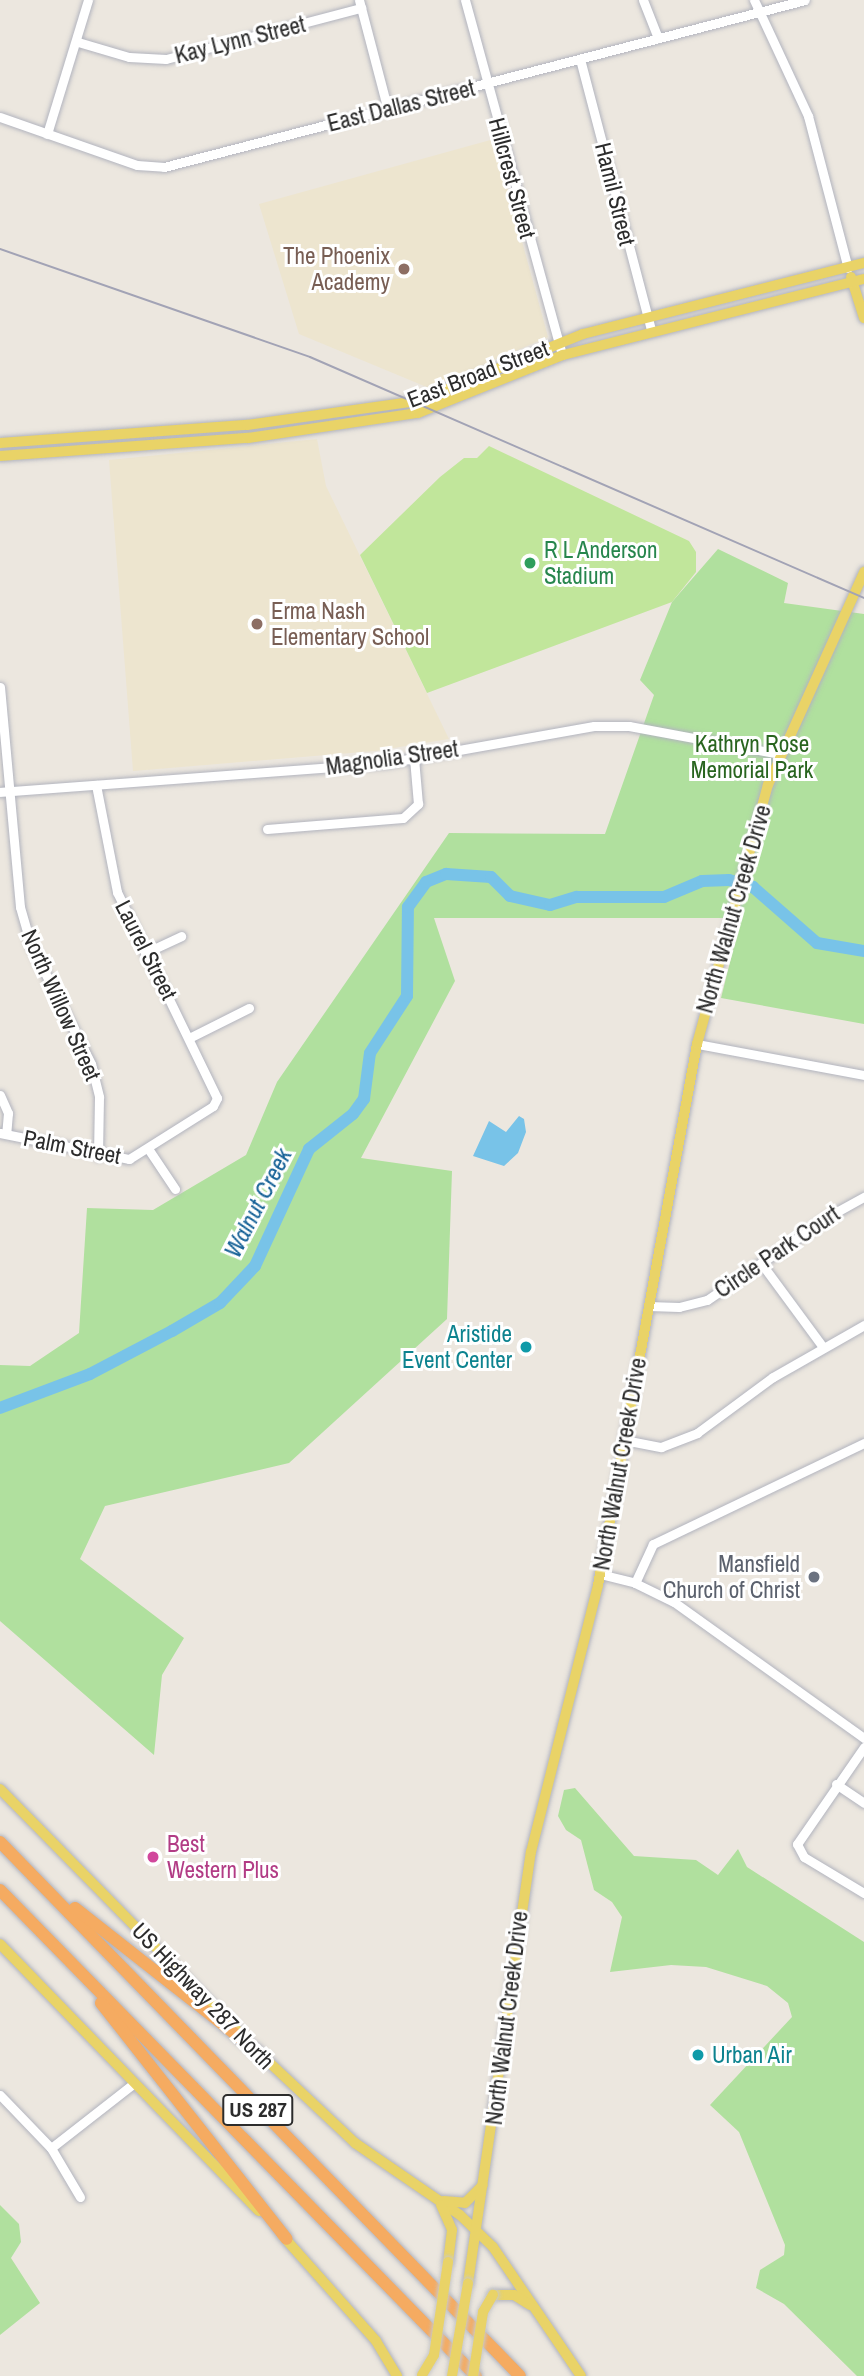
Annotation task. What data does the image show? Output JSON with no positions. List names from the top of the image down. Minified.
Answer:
{"streets":{"highway":["US 287"],"main road":["East Broad Street","North Walnut Creek Drive","US Highway 287 North"],"street":["Kay Lynn Street","East Dallas Street","Hillcrest Street","Hamil Street","Magnolia Street","Laurel Street","North Willow Street","Palm Street","Circle Park Court"]},"crossings":[["East Dallas Street","Hillcrest Street"],["East Dallas Street","Hamil Street"],["Hillcrest Street","East Broad Street"],["Hamil Street","East Broad Street"],["Magnolia Street","North Walnut Creek Drive"],["Magnolia Street","Laurel Street"],["Magnolia Street","North Willow Street"],["North Walnut Creek Drive","Circle Park Court"],["North Walnut Creek Drive","US Highway 287 North"],["Laurel Street","Palm Street"],["North Willow Street","Palm Street"]],"water":["Walnut Creek"],"parks":["Kathryn Rose Memorial Park"],"places":["The Phoenix Academy","R L Anderson Stadium","Erma Nash Elementary School","Aristide Event Center","Mansfield Church of Christ","Best Western Plus","Urban Air"]}
